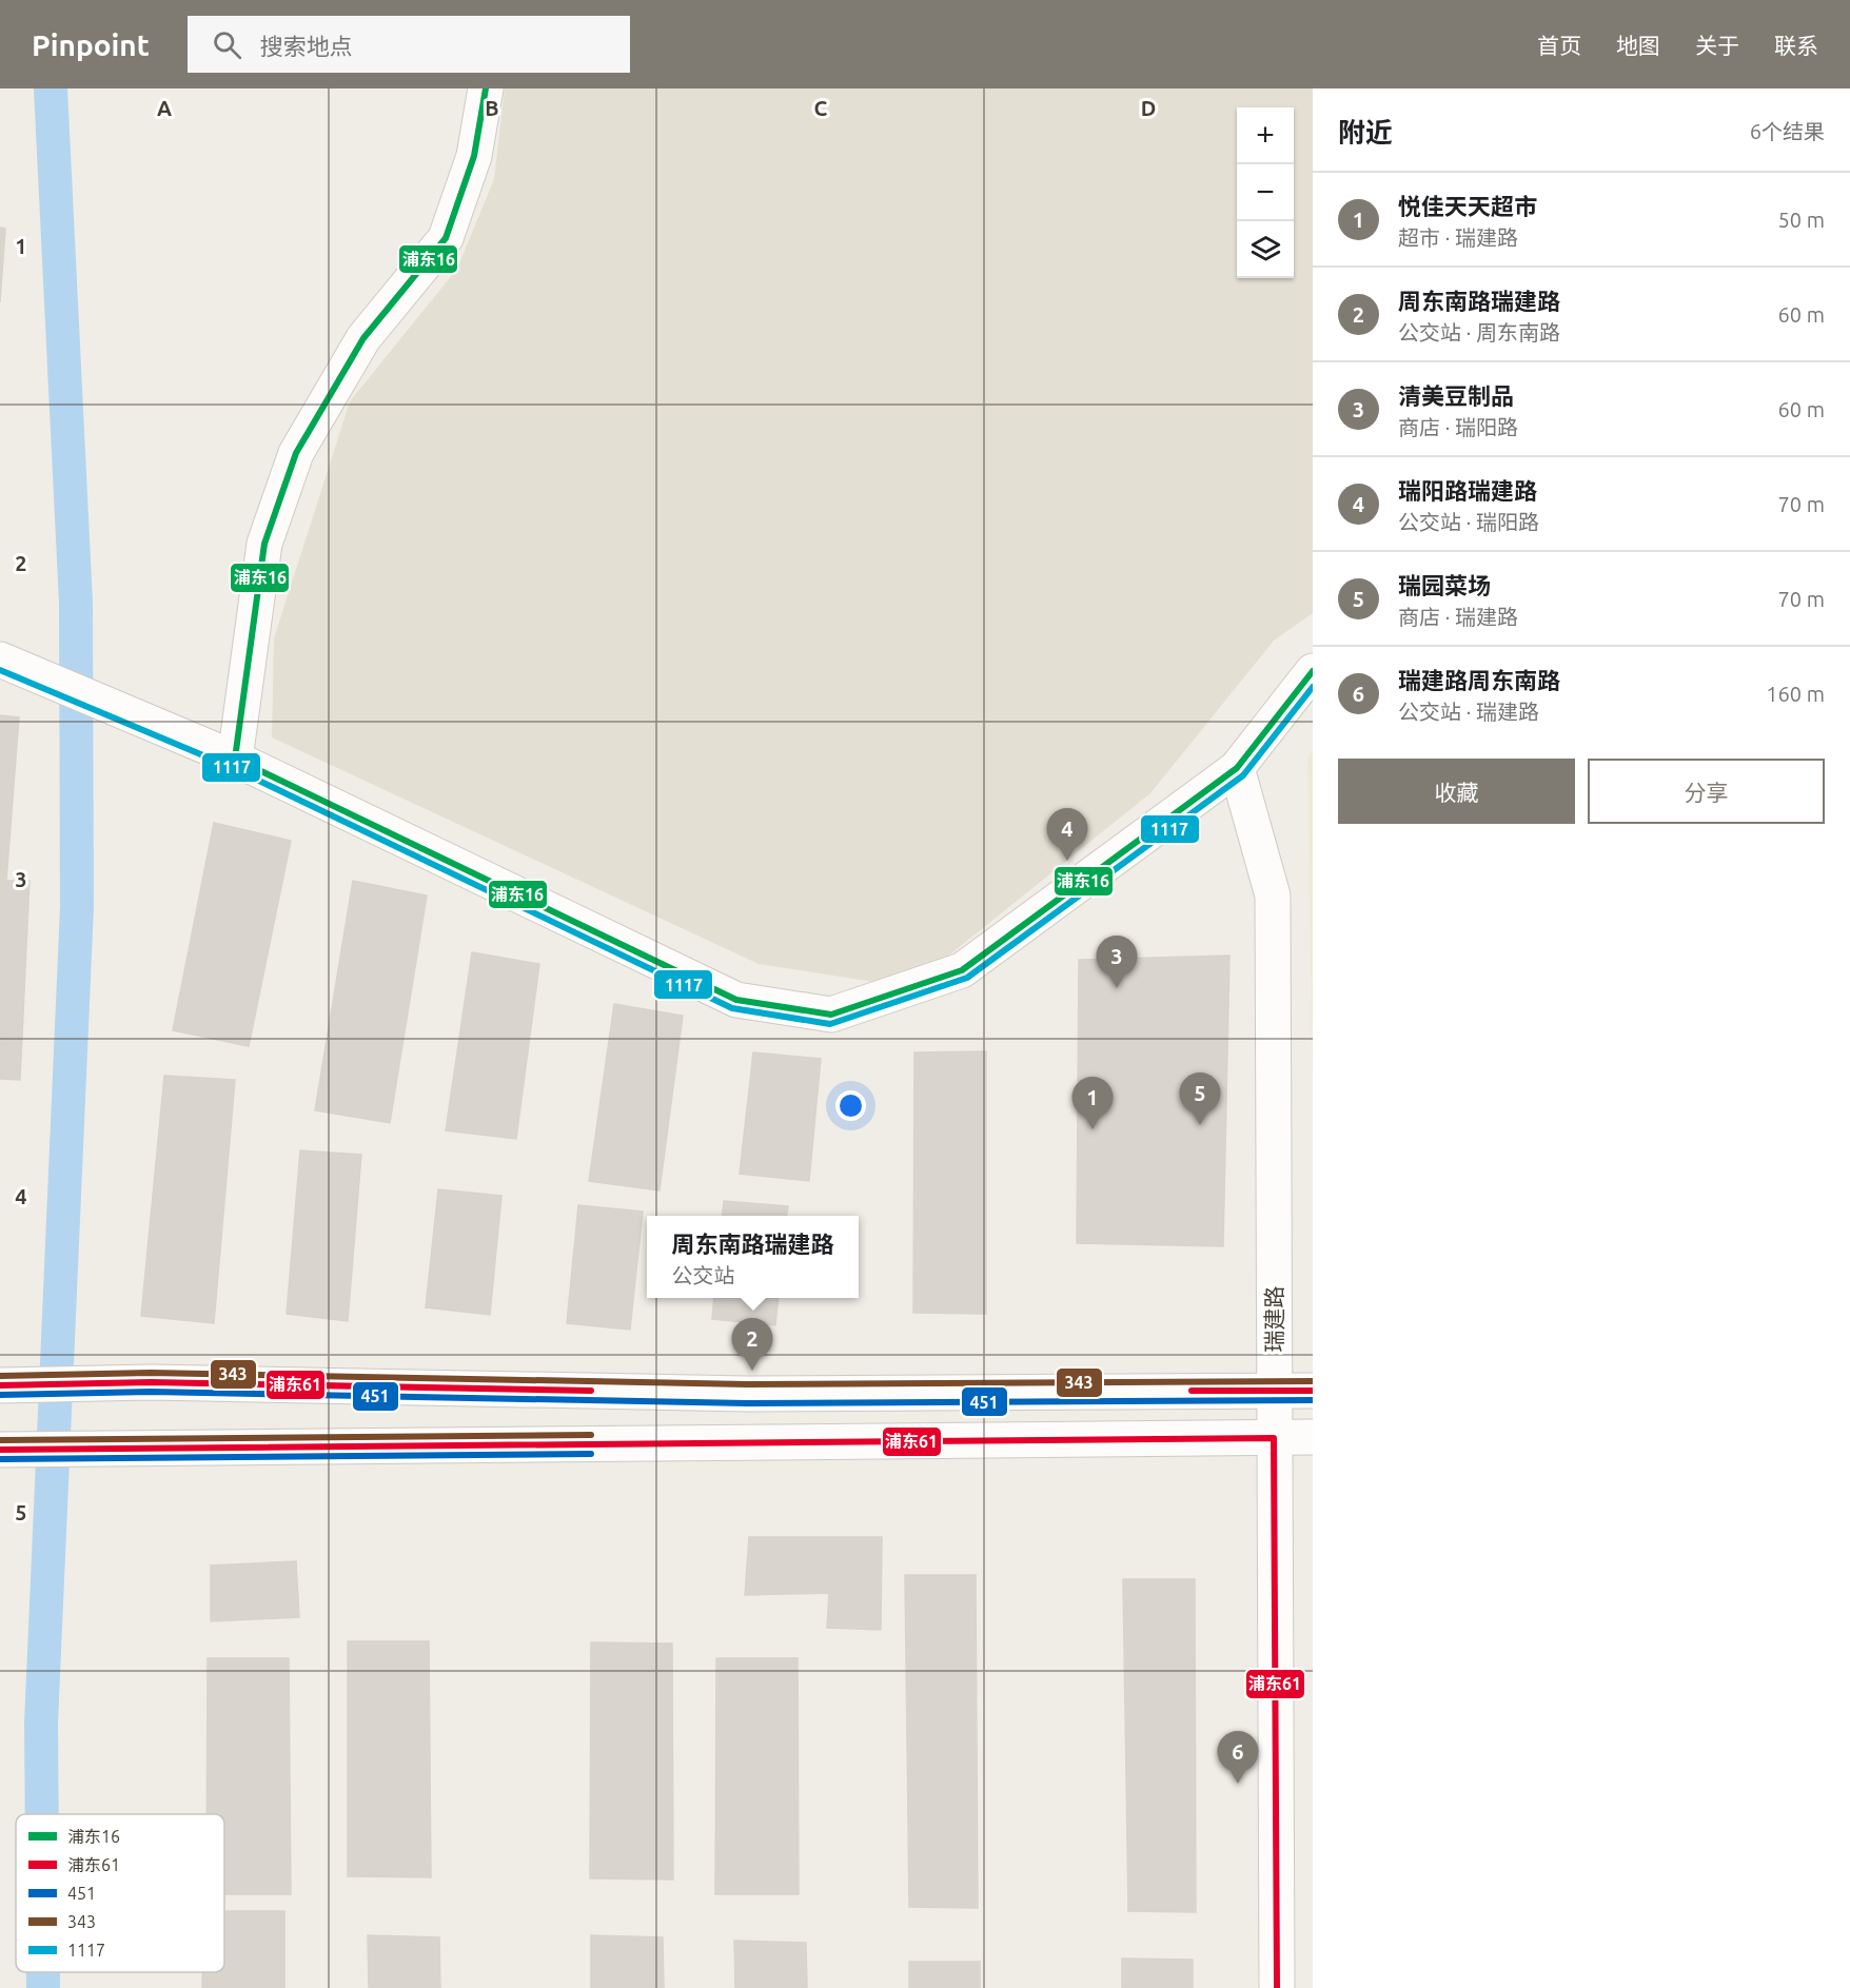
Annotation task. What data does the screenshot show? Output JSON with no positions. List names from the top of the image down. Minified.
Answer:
{"streets":{"street":["瑞建路"]},"lines":["transit line 浦东16","transit line 1117","transit line 343","transit line 浦东61","transit line 451"],"legend":["浦东16","浦东61","451","343","1117"],"page":{"header":"Pinpoint","search":"搜索地点","nav":["首页","地图","关于","联系"],"heading":["附近","6个结果"],"map_buttons":["+","−"],"list":[{"mark":"1","name":"悦佳天天超市","note":"超市 · 瑞建路","value":"50 m"},{"mark":"2","name":"周东南路瑞建路","note":"公交站 · 周东南路","value":"60 m"},{"mark":"3","name":"清美豆制品","note":"商店 · 瑞阳路","value":"60 m"},{"mark":"4","name":"瑞阳路瑞建路","note":"公交站 · 瑞阳路","value":"70 m"},{"mark":"5","name":"瑞园菜场","note":"商店 · 瑞建路","value":"70 m"},{"mark":"6","name":"瑞建路周东南路","note":"公交站 · 瑞建路","value":"160 m"}],"buttons":["收藏","分享"],"pins":["4","3","5","1","2","6"],"popup":["周东南路瑞建路","公交站"]},"grid":{"columns":["A","B","C","D"],"rows":["1","2","3","4","5"]}}
